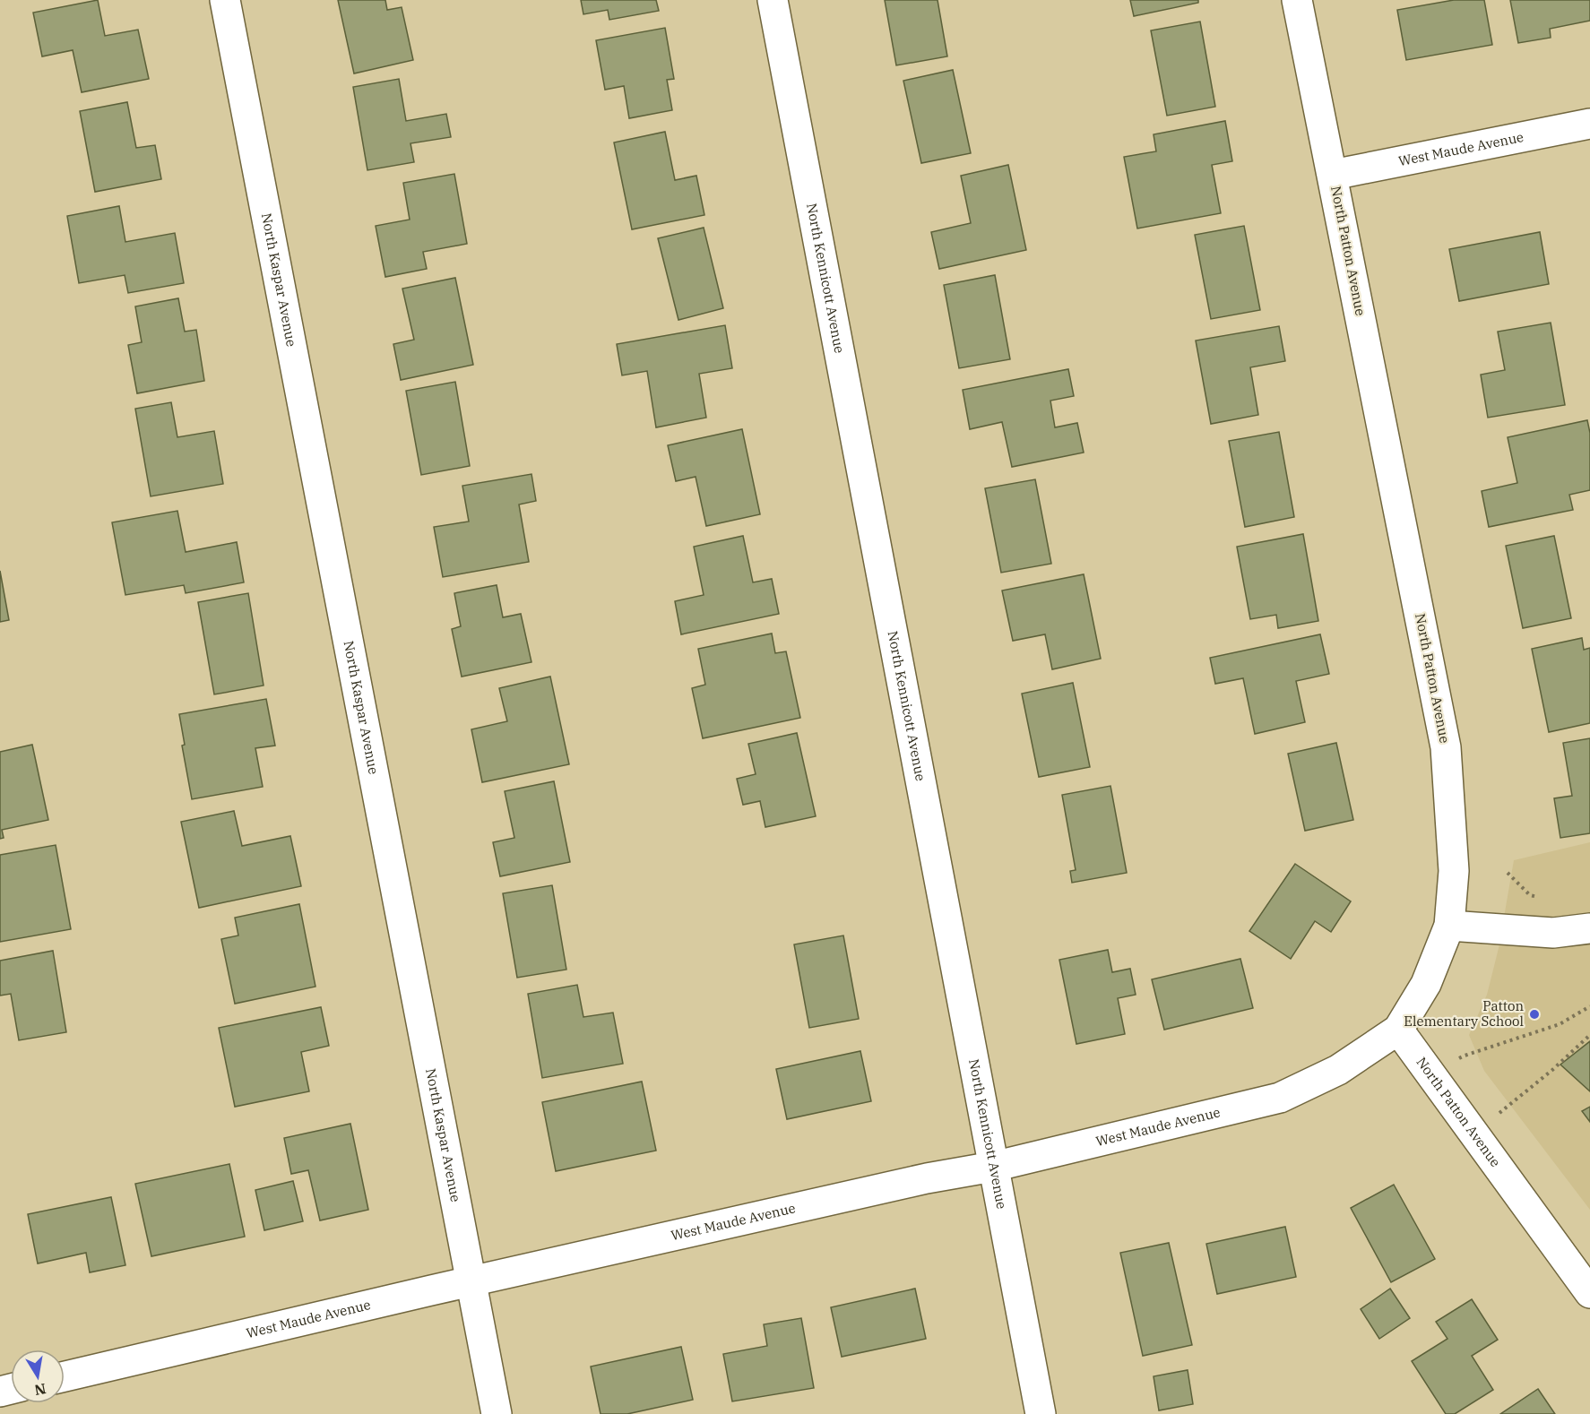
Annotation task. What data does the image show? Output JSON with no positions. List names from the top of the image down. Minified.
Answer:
{"streets":{"street":["West Maude Avenue","North Patton Avenue","North Kaspar Avenue","North Kennicott Avenue"]},"crossings":[["West Maude Avenue","North Patton Avenue"],["West Maude Avenue","North Kaspar Avenue"],["West Maude Avenue","North Kennicott Avenue"]],"places":["Patton Elementary School"],"north":"bottom"}
